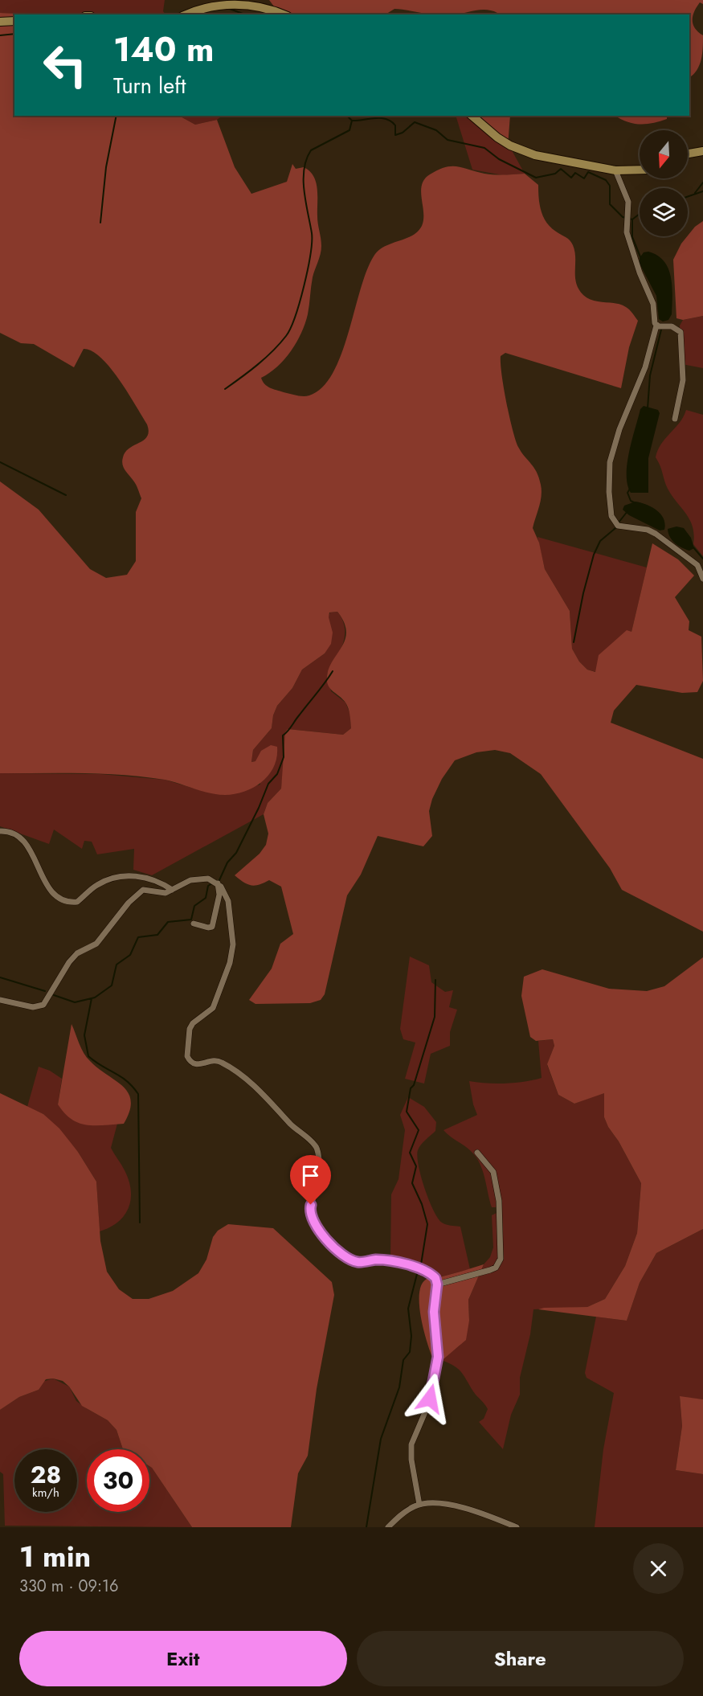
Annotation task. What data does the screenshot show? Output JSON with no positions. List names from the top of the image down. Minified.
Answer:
{"north":"bottom","page":{"turn":["140 m","Turn left"],"speed":"28 km/h","limit":"30","heading":["1 min","330 m · 09:16"],"buttons":["Exit","Share"]}}
